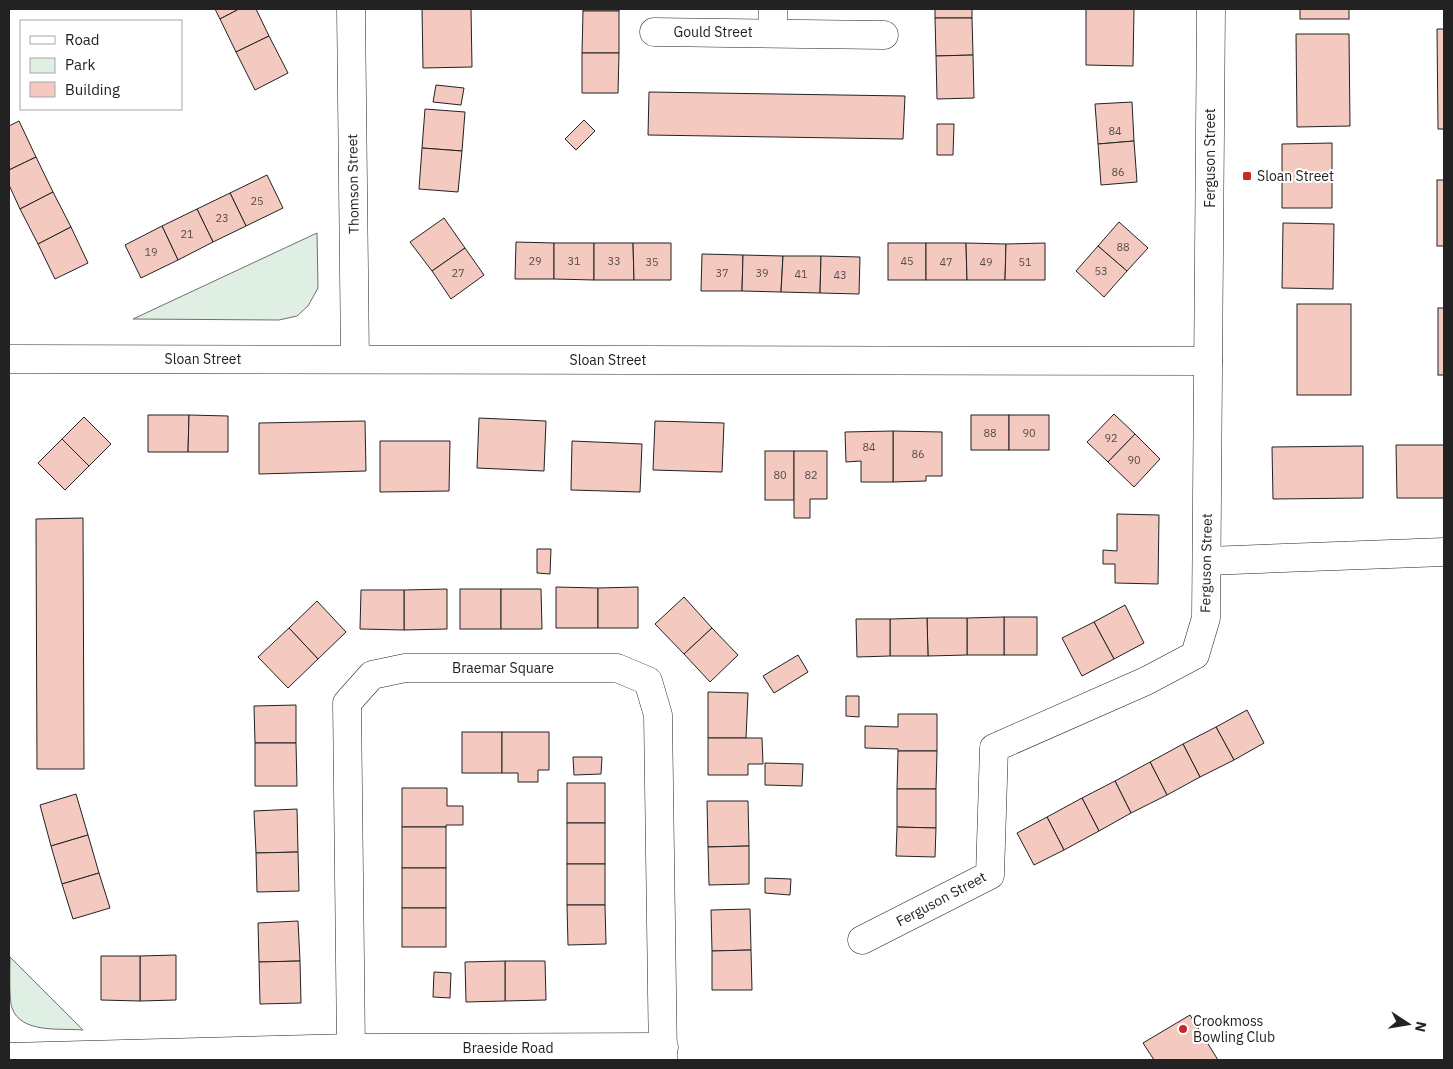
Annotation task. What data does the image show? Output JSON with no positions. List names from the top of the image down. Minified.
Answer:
{"streets":{"street":["Gould Street","Ferguson Street","Thomson Street","Sloan Street","Braemar Square","Braeside Road"]},"crossings":[["Ferguson Street","Sloan Street"],["Thomson Street","Sloan Street"],["Braemar Square","Braeside Road"]],"places":{"transit":["Sloan Street"],"other":["Crookmoss Bowling Club"]},"house_numbers":["84","86","25","23","21","88","19","29","31","33","45","35","47","49","51","53","27","37","39","41","43","88","90","92","84","86","90","80","82"],"legend":["Road","Park","Building"],"north":"right"}
